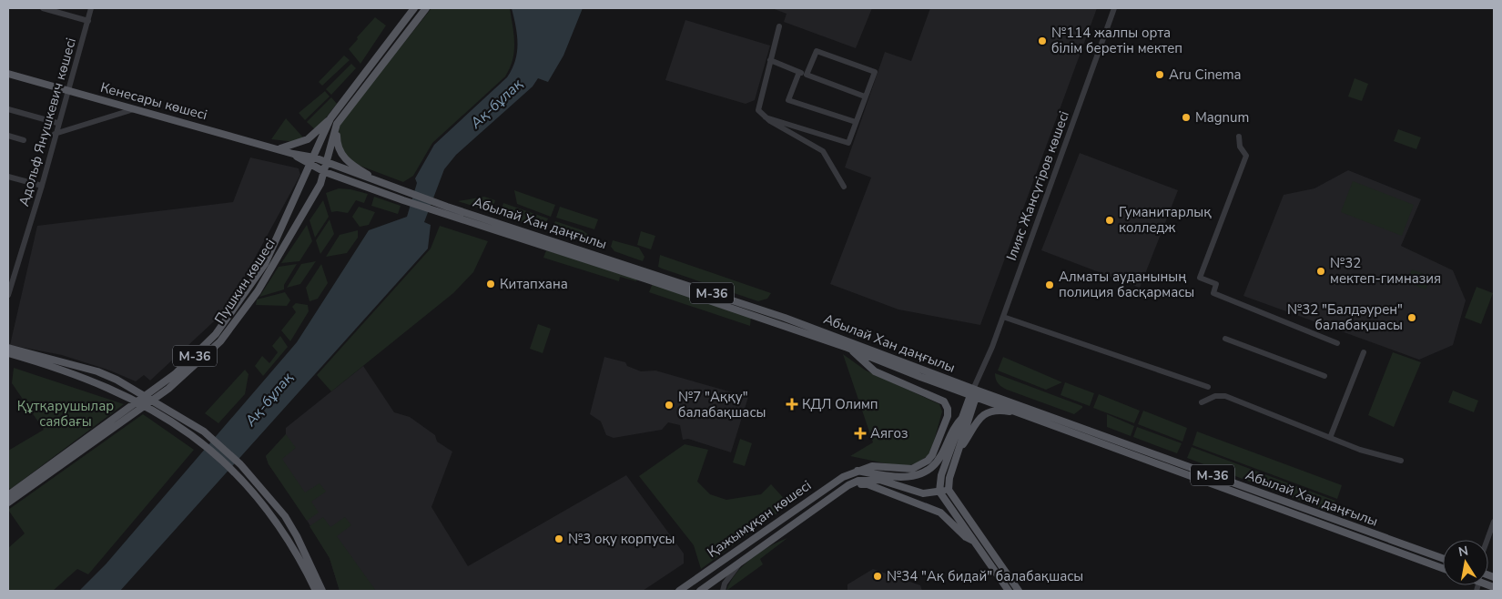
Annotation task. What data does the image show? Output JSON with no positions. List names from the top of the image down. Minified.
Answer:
{"streets":{"main road":["Кенесары көшесі","Абылай Хан даңғылы","Пушкин көшесі","M-36","Қажымұқан көшесі"],"street":["Адольф Янушкевич көшесі","Ілияс Жансүгіров көшесі"]},"crossings":[["Кенесары көшесі","Адольф Янушкевич көшесі"],["Кенесары көшесі","Абылай Хан даңғылы"],["Кенесары көшесі","Пушкин көшесі"],["Ілияс Жансүгіров көшесі","Абылай Хан даңғылы"],["Абылай Хан даңғылы","Пушкин көшесі"],["Абылай Хан даңғылы","Қажымұқан көшесі"]],"water":["Ақ-бұлақ"],"parks":["Құтқарушылар саябағы"],"places":{"other":["№114 жалпы орта білім беретін мектеп","Aru Cinema","Magnum","Гуманитарлық колледж","№32 мектеп-гимназия","Китапхана","Алматы ауданының полиция басқармасы","№32 \"Балдәурен\" балабақшасы","№7 \"Аққу\" балабақшасы","№3 оқу корпусы","№34 \"Ақ бидай\" балабақшасы"],"health":["КДЛ Олимп","Аягоз"]},"north":"top"}
